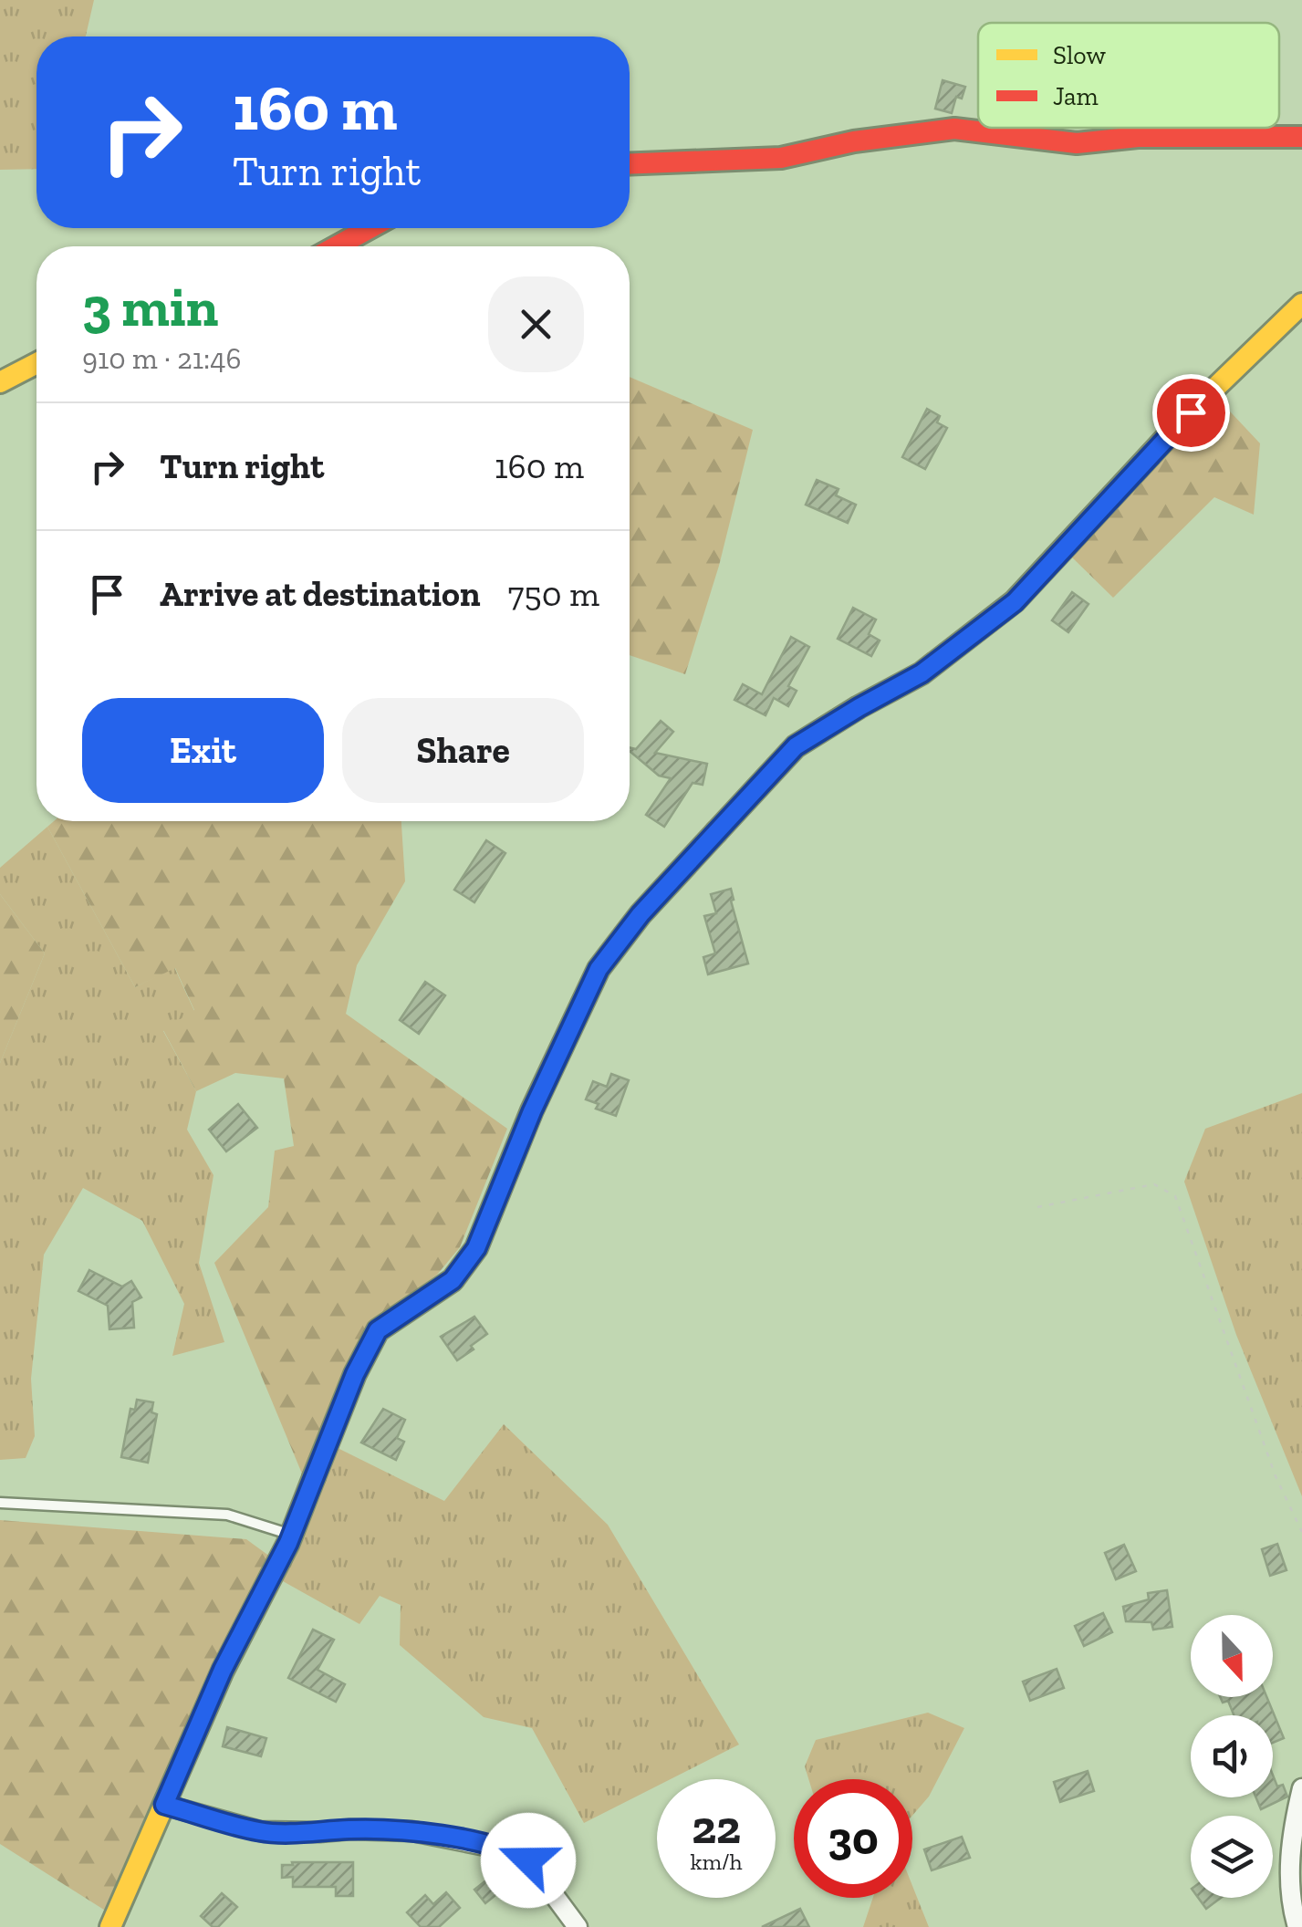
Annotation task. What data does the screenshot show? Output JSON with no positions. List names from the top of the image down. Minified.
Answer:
{"legend":["Slow","Jam"],"north":"bottom","page":{"turn":["160 m","Turn right"],"heading":["3 min","910 m · 21:46"],"list":[{"name":"Turn right","value":"160 m"},{"name":"Arrive at destination","value":"750 m"}],"buttons":["Exit","Share"],"speed":"22 km/h","limit":"30"}}
